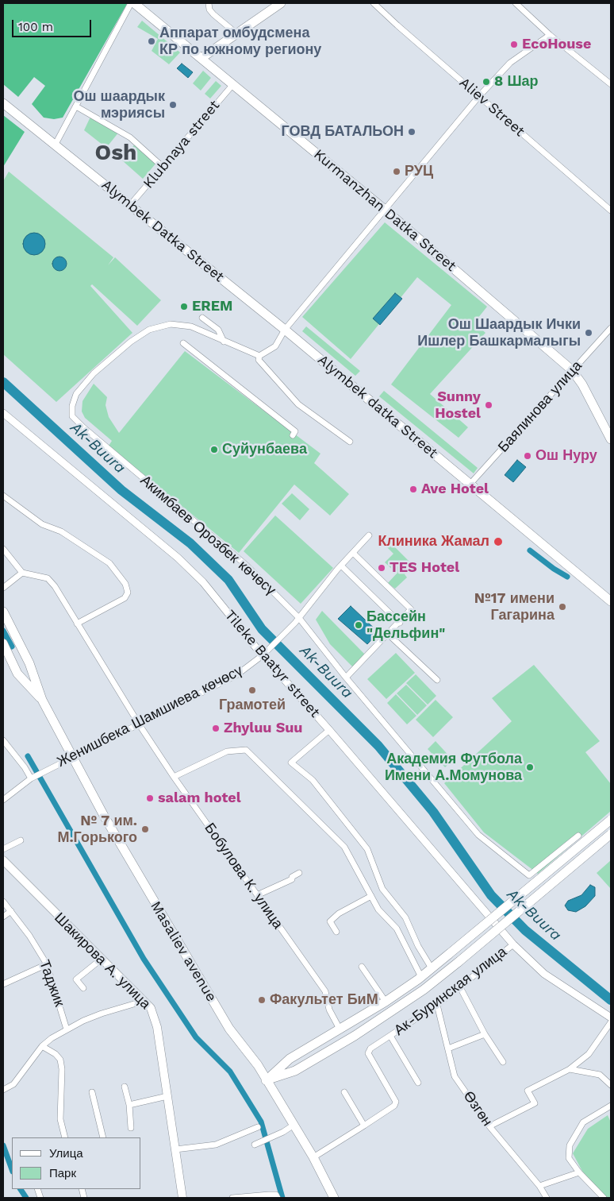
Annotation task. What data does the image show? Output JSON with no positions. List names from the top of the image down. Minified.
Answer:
{"streets":{"main road":["Kurmanzhan Datka Street","Alymbek Datka Street","Alymbek datka Street","Masaliev avenue","Шакирова А. улица"],"street":["Aliev Street","Klubnaya street","Баялинова улица","Акимбаев Орозбек көчөсү","Tileke Baatyr street","Женишбека Шамшиева көчөсү","Бобулова К. улица","Таджик","Ак-Буринская улица","Өзгөн"]},"crossings":[["Klubnaya street","Kurmanzhan Datka Street"],["Klubnaya street","Alymbek Datka Street"],["Kurmanzhan Datka Street","Баялинова улица"],["Alymbek Datka Street","Alymbek datka Street"],["Alymbek datka Street","Баялинова улица"],["Акимбаев Орозбек көчөсү","Женишбека Шамшиева көчөсү"],["Tileke Baatyr street","Женишбека Шамшиева көчөсү"],["Tileke Baatyr street","Ак-Буринская улица"],["Женишбека Шамшиева көчөсү","Бобулова К. улица"],["Женишбека Шамшиева көчөсү","Masaliev avenue"],["Ак-Буринская улица","Өзгөн"]],"districts":["Osh"],"water":["Ak-Buura"],"places":["Аппарат омбудсмена КР по южному региону","EcoHouse","8 Шар","Ош шаардык мэриясы","ГОВД БАТАЛЬОН","РУЦ","EREM","Ош Шаардык Ички Ишлер Башкармалыгы","Sunny Hostel","Суйунбаева","Ош Нуру","Ave Hotel","Клиника Жамал","TES Hotel","№17 имени Гагарина","Бассейн \"Дельфин\"","Грамотей","Zhyluu Suu","Академия Футбола Имени А.Момунова","salam hotel","№ 7 им. М.Горького","Факультет БиМ"],"legend":["Улица","Парк"],"scale_bar":"100 m"}
